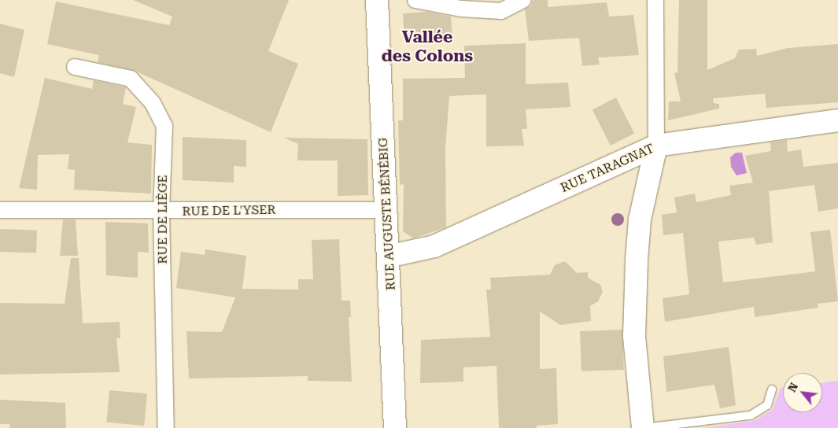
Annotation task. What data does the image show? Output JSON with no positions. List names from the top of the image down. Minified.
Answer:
{"streets":{"street":["RUE TARAGNAT","RUE DE L'YSER","RUE AUGUSTE BÉNÉBIG","RUE DE LIÈGE"]},"crossings":[["RUE TARAGNAT","RUE AUGUSTE BÉNÉBIG"],["RUE DE L'YSER","RUE AUGUSTE BÉNÉBIG"],["RUE DE L'YSER","RUE DE LIÈGE"]],"districts":["Vallée des Colons"],"north":"top left"}
